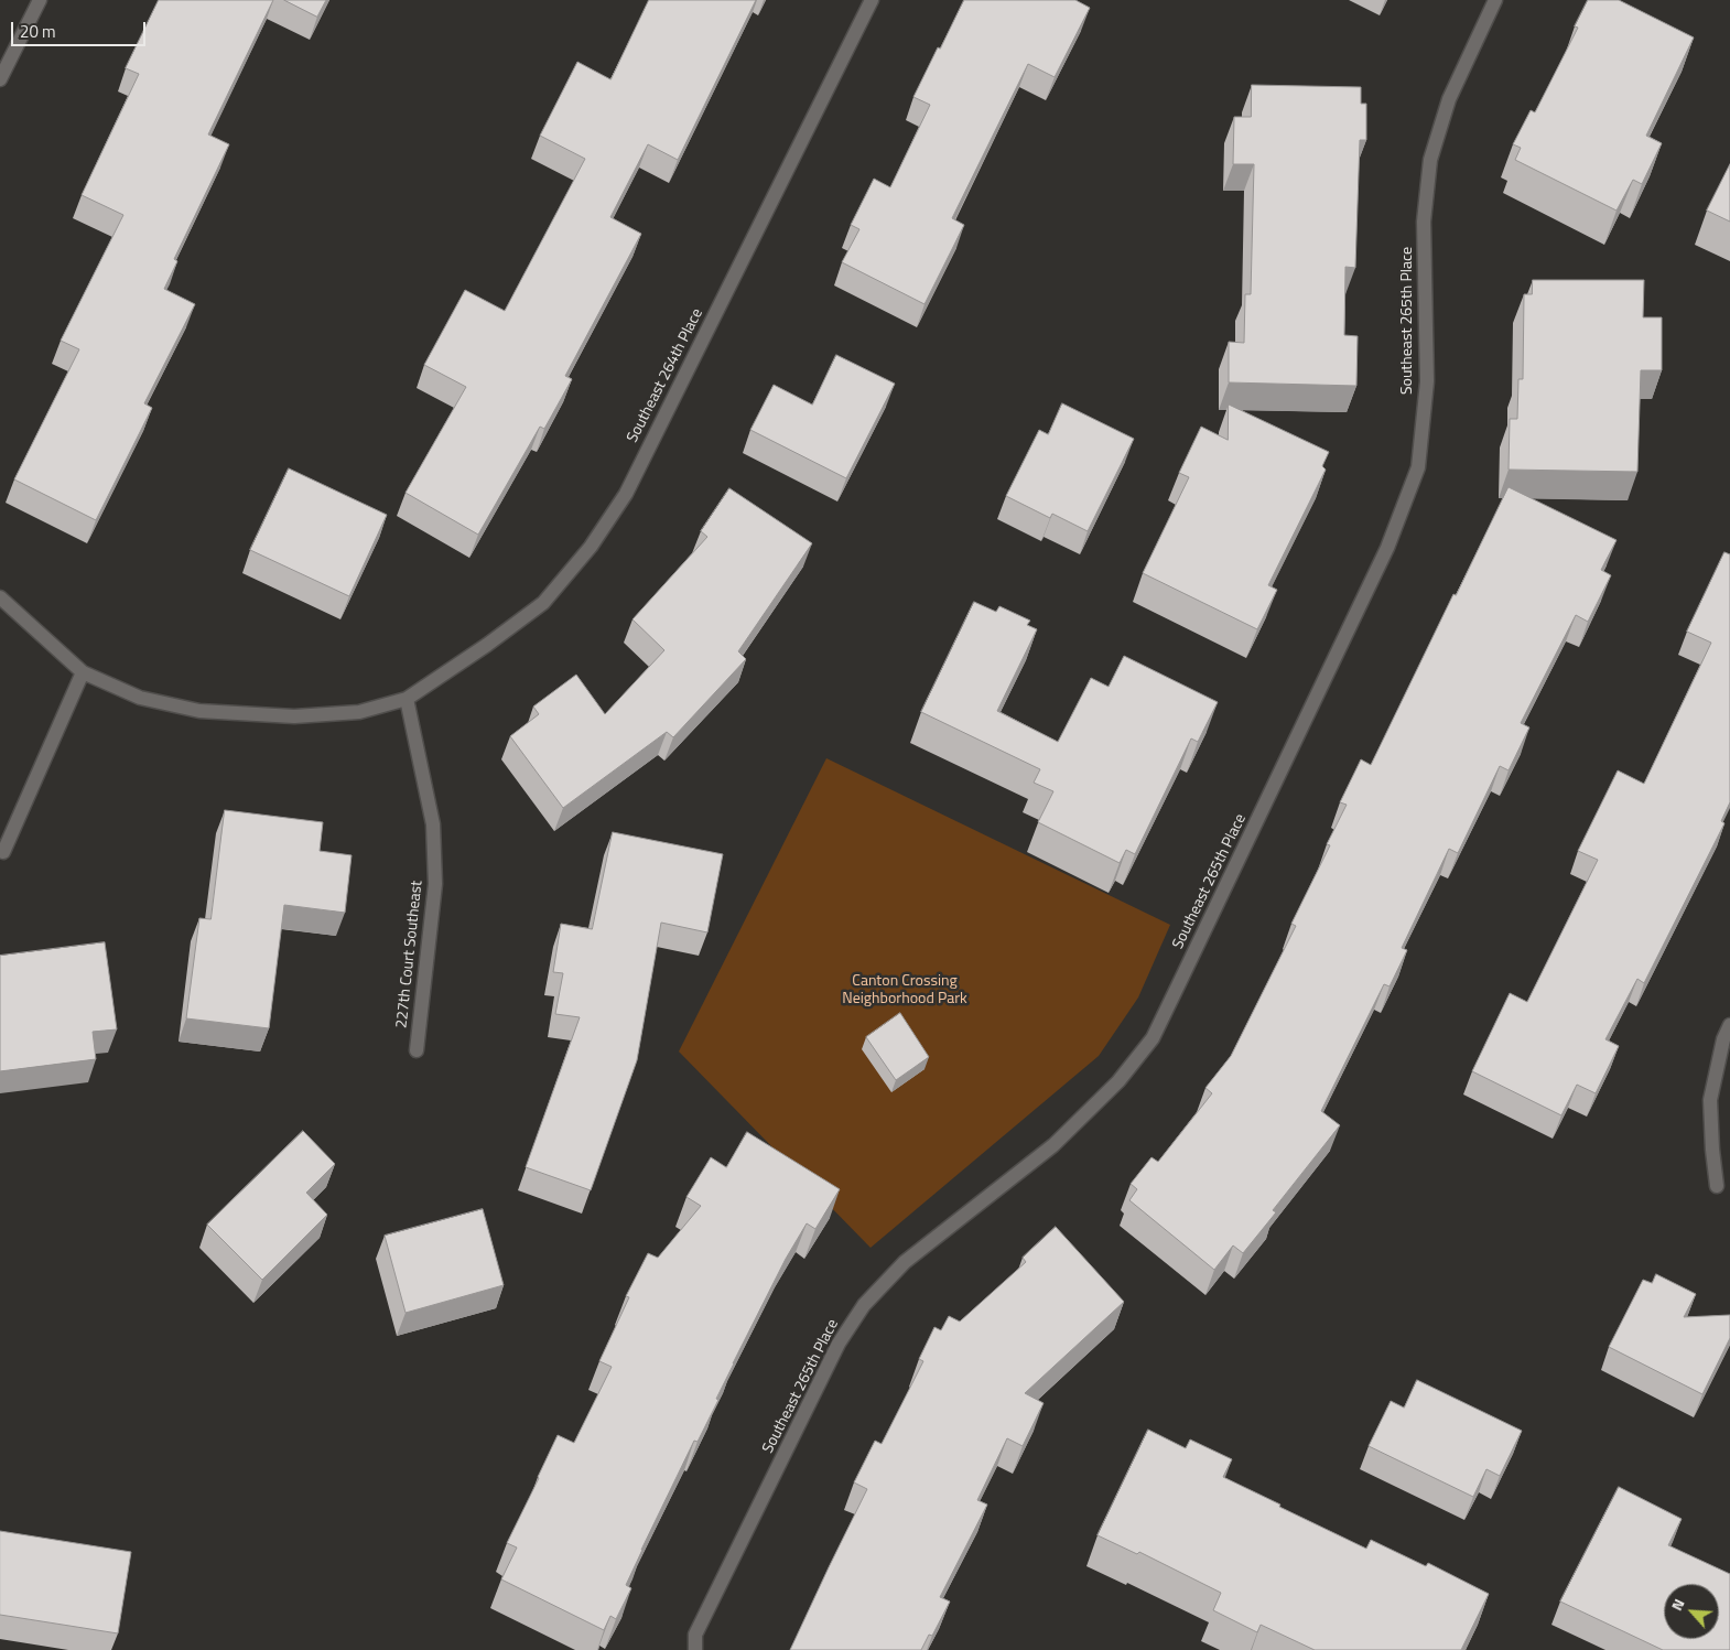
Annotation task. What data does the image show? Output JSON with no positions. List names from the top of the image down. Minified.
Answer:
{"streets":{"street":["Southeast 265th Place","Southeast 264th Place","227th Court Southeast"]},"crossings":[["Southeast 264th Place","227th Court Southeast"]],"parks":["Canton Crossing Neighborhood Park"],"scale_bar":"20 m","north":"top left"}
